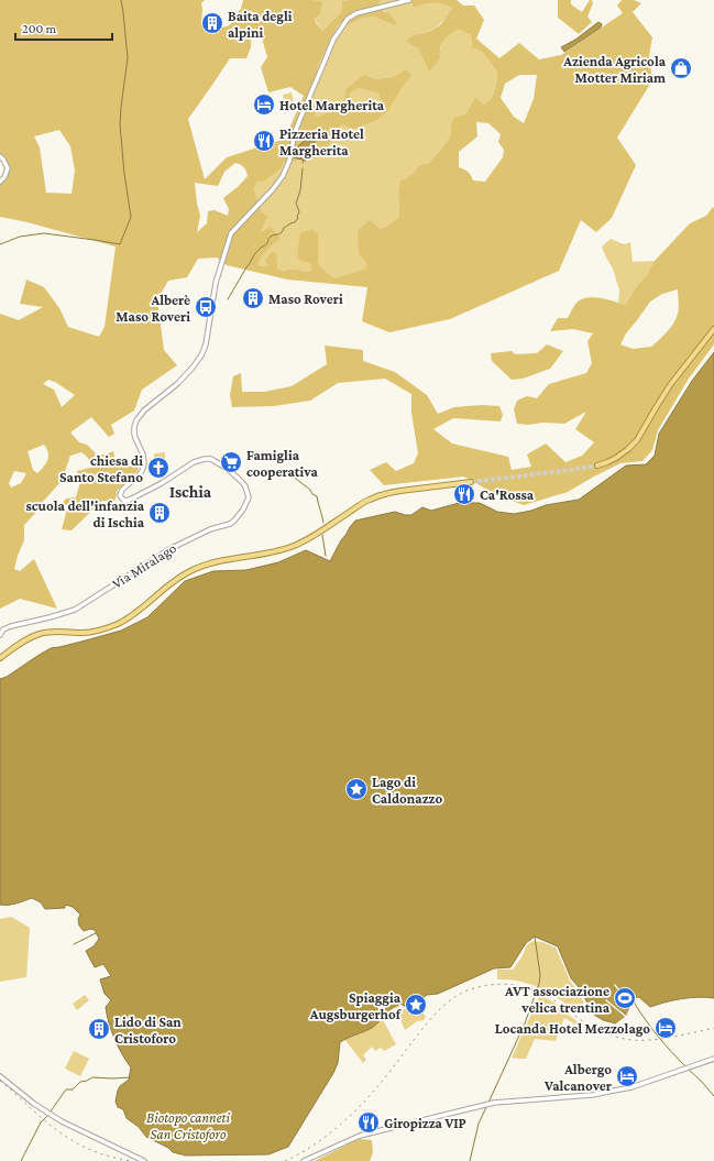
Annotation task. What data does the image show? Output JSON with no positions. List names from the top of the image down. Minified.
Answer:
{"streets":{"street":["Via Miralago"]},"districts":["Ischia"],"parks":["Biotopo canneti San Cristoforo"],"places":{"building":["Baita degli alpini","Maso Roveri","scuola dell'infanzia di Ischia","Lido di San Cristoforo"],"shop":["Azienda Agricola Motter Miriam"],"hotel":["Hotel Margherita","Locanda Hotel Mezzolago","Albergo Valcanover"],"restaurant":["Pizzeria Hotel Margherita","Ca'Rossa","Giropizza VIP"],"bus stop":["Alberè Maso Roveri"],"supermarket":["Famiglia cooperativa"],"church":["chiesa di Santo Stefano"],"place":["Lago di Caldonazzo","Spiaggia Augsburgerhof"],"sports":["AVT associazione velica trentina"]},"scale_bar":"200 m"}
